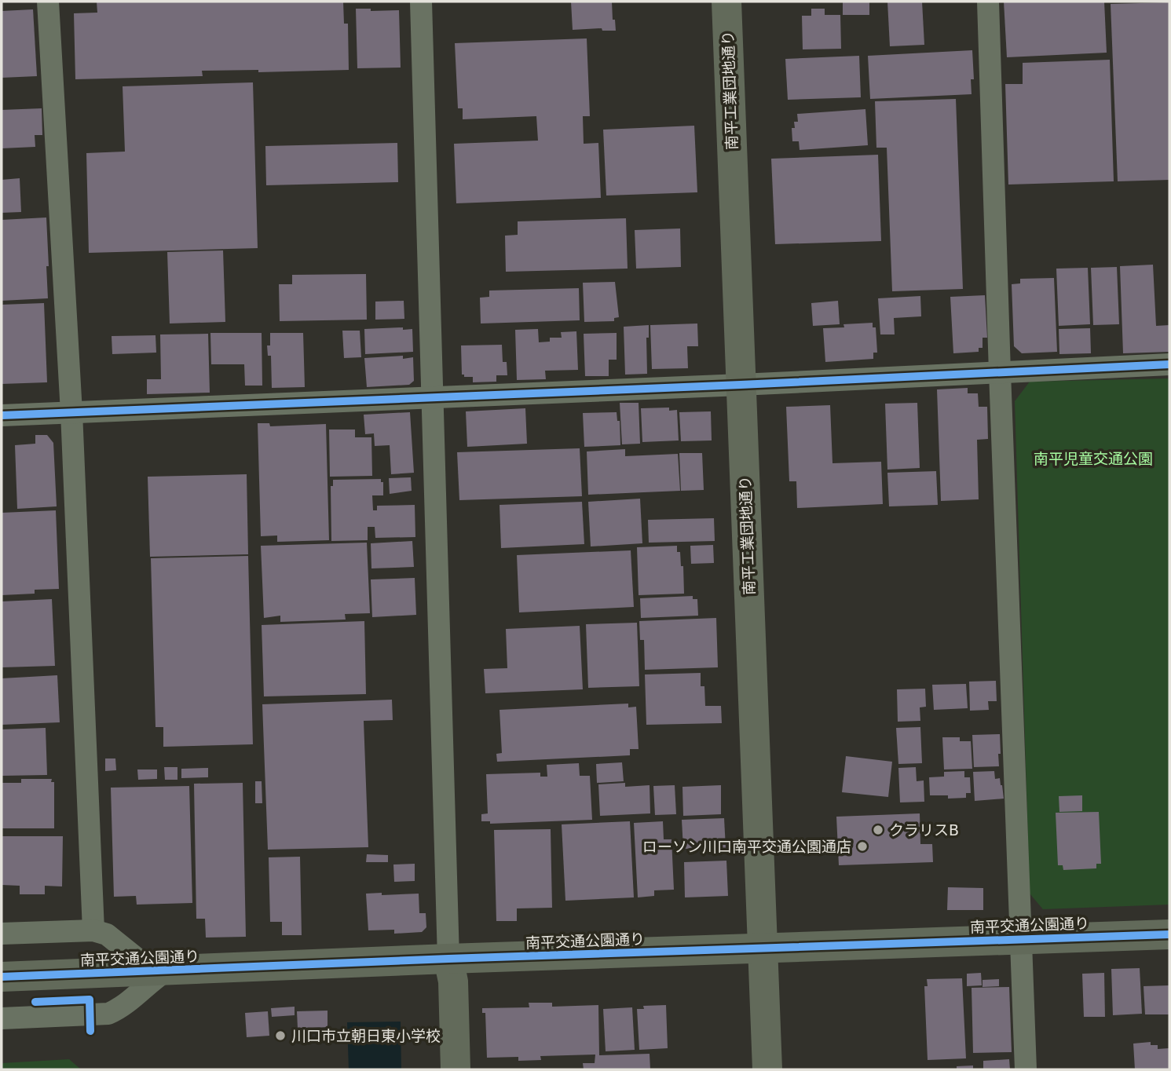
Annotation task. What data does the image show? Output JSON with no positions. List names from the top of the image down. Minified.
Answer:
{"streets":{"street":["南平工業団地通り","南平交通公園通り"]},"crossings":[["南平工業団地通り","南平交通公園通り"]],"parks":["南平児童交通公園"],"places":["クラリスB","ローソン川口南平交通公園通店","川口市立朝日東小学校"]}
